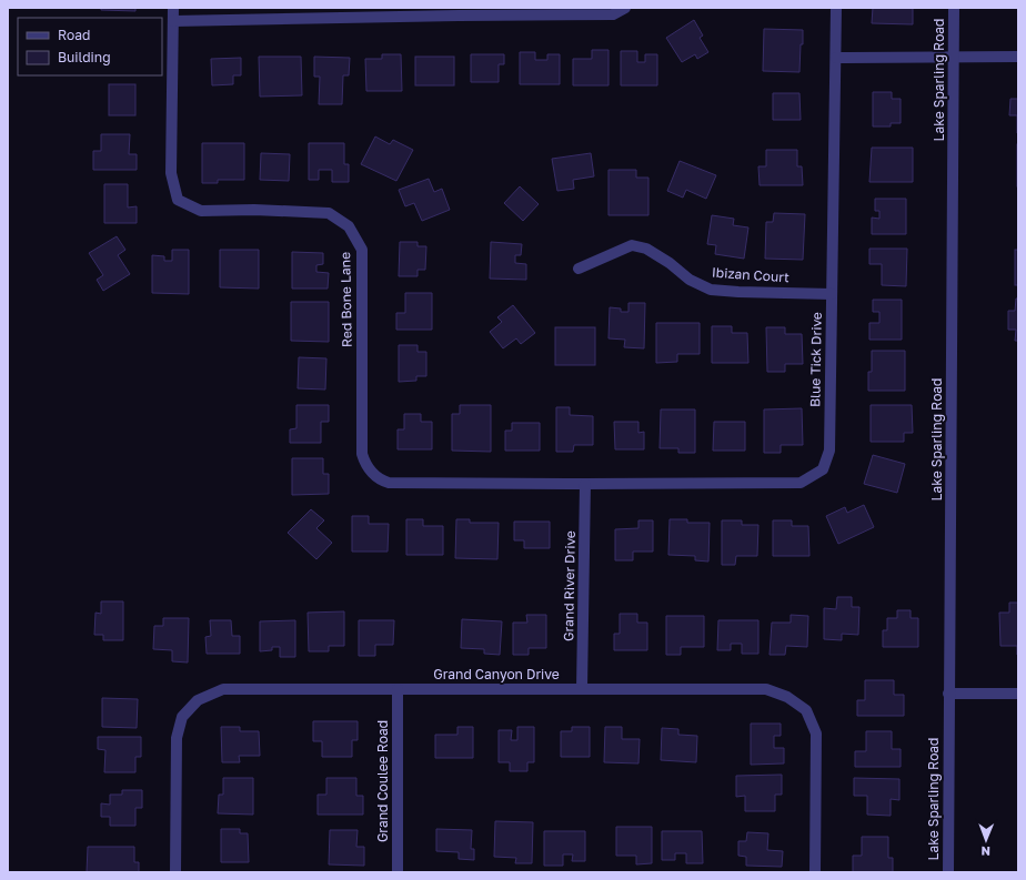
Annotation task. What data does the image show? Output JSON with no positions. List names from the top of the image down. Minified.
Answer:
{"streets":{"street":["Lake Sparling Road","Ibizan Court","Red Bone Lane","Blue Tick Drive","Grand River Drive","Grand Canyon Drive","Grand Coulee Road"]},"crossings":[["Ibizan Court","Blue Tick Drive"],["Red Bone Lane","Blue Tick Drive"],["Red Bone Lane","Grand River Drive"],["Blue Tick Drive","Grand River Drive"],["Grand River Drive","Grand Canyon Drive"],["Grand Canyon Drive","Grand Coulee Road"]],"legend":["Road","Building"],"north":"bottom"}
